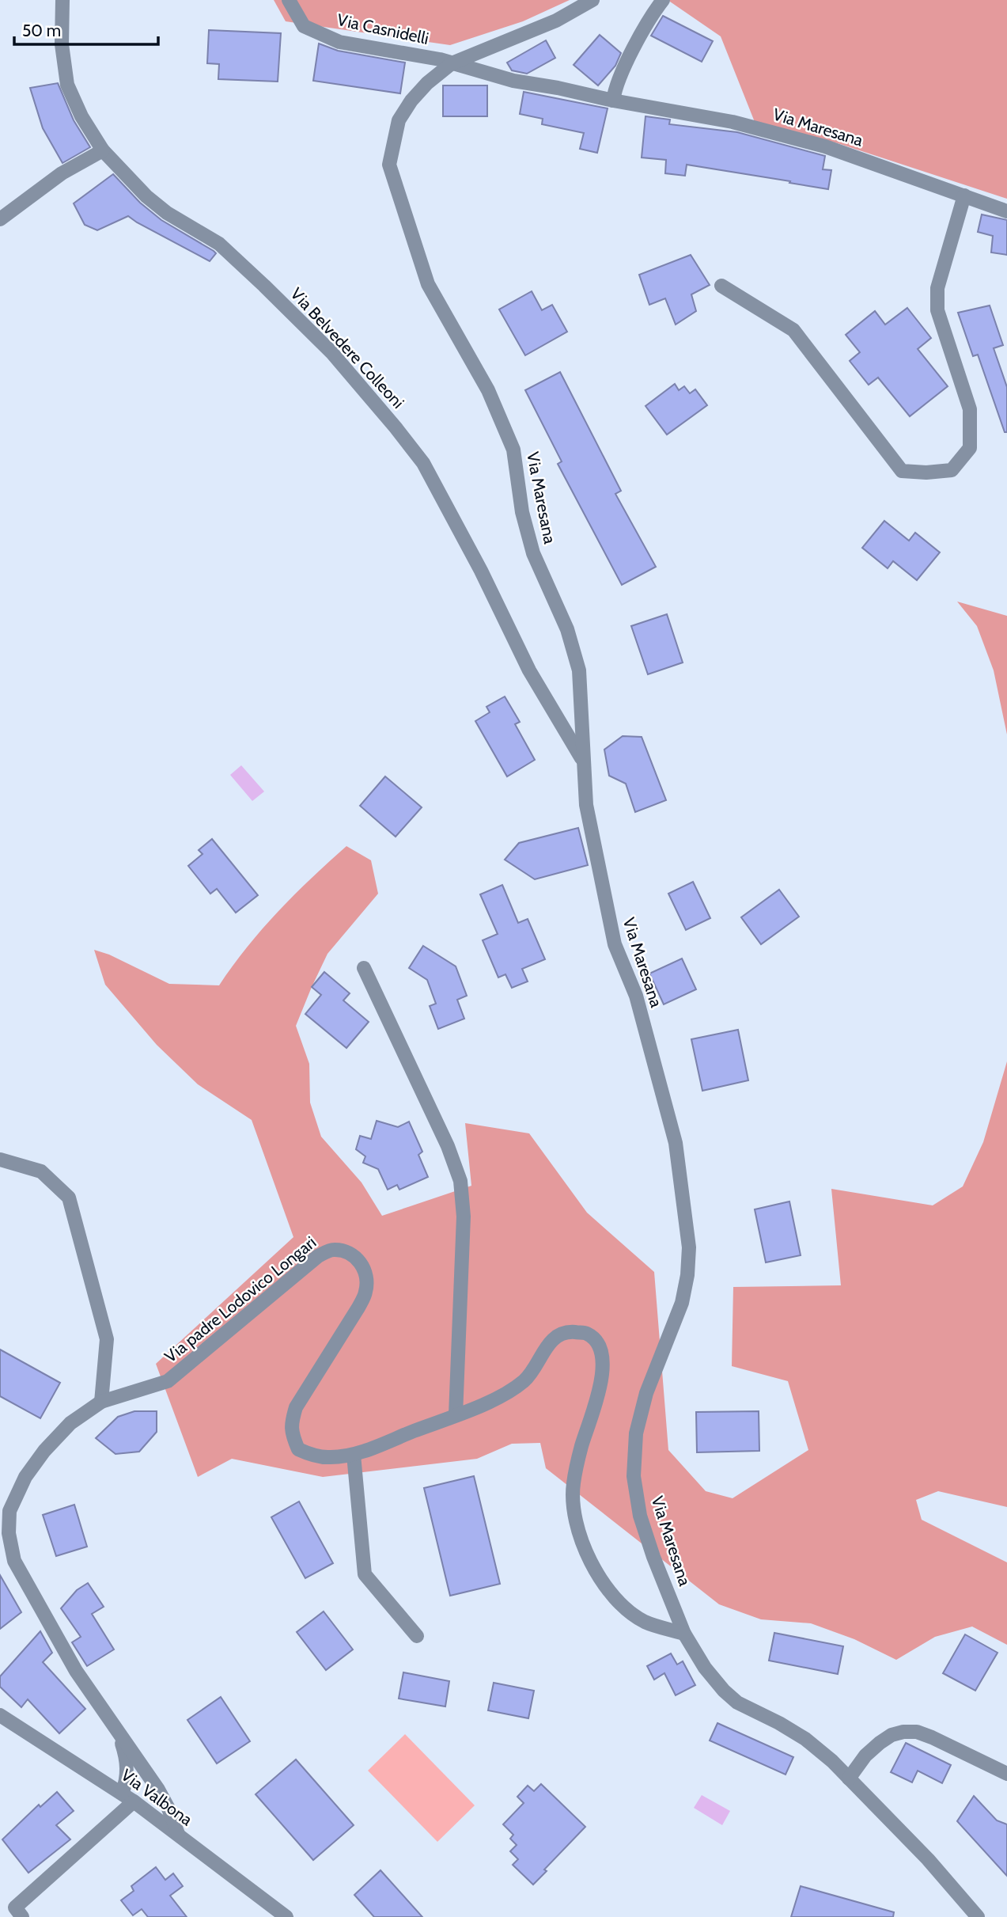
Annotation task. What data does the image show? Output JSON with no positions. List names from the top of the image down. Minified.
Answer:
{"streets":{"street":["Via Casnidelli","Via Maresana","Via Belvedere Colleoni","Via padre Lodovico Longari","Via Valbona"]},"crossings":[["Via Casnidelli","Via Maresana"],["Via Maresana","Via Belvedere Colleoni"],["Via Maresana","Via padre Lodovico Longari"],["Via padre Lodovico Longari","Via Valbona"]],"scale_bar":"50 m"}
